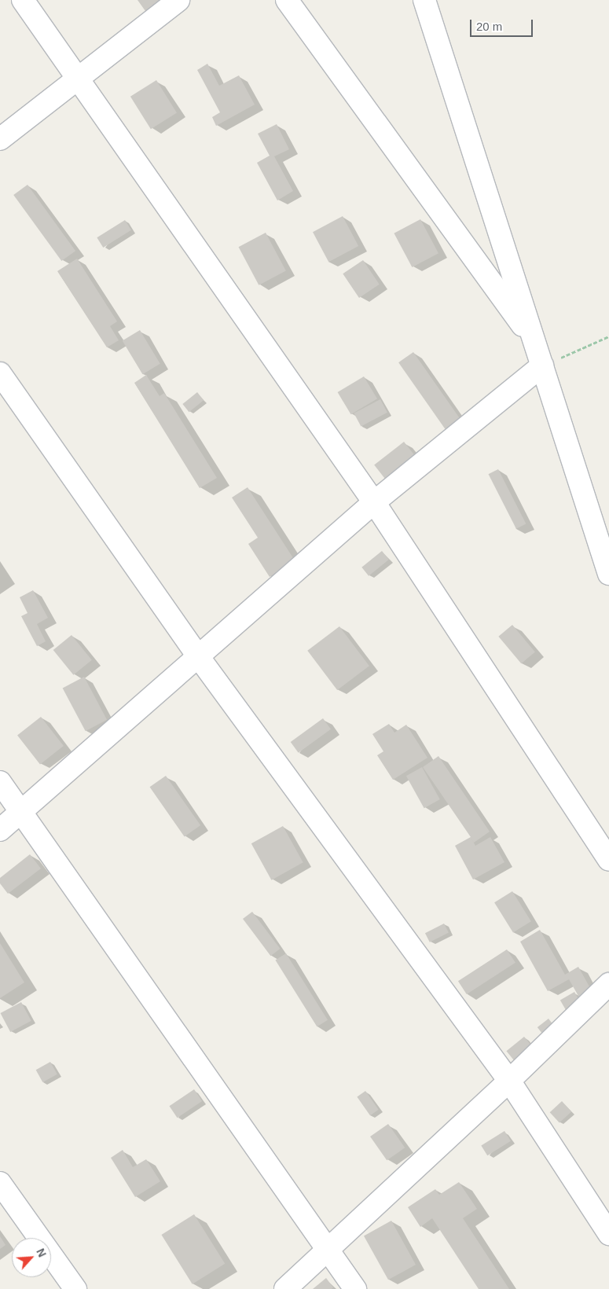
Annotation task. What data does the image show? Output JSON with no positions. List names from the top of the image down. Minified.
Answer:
{"scale_bar":"20 m","north":"top right"}
